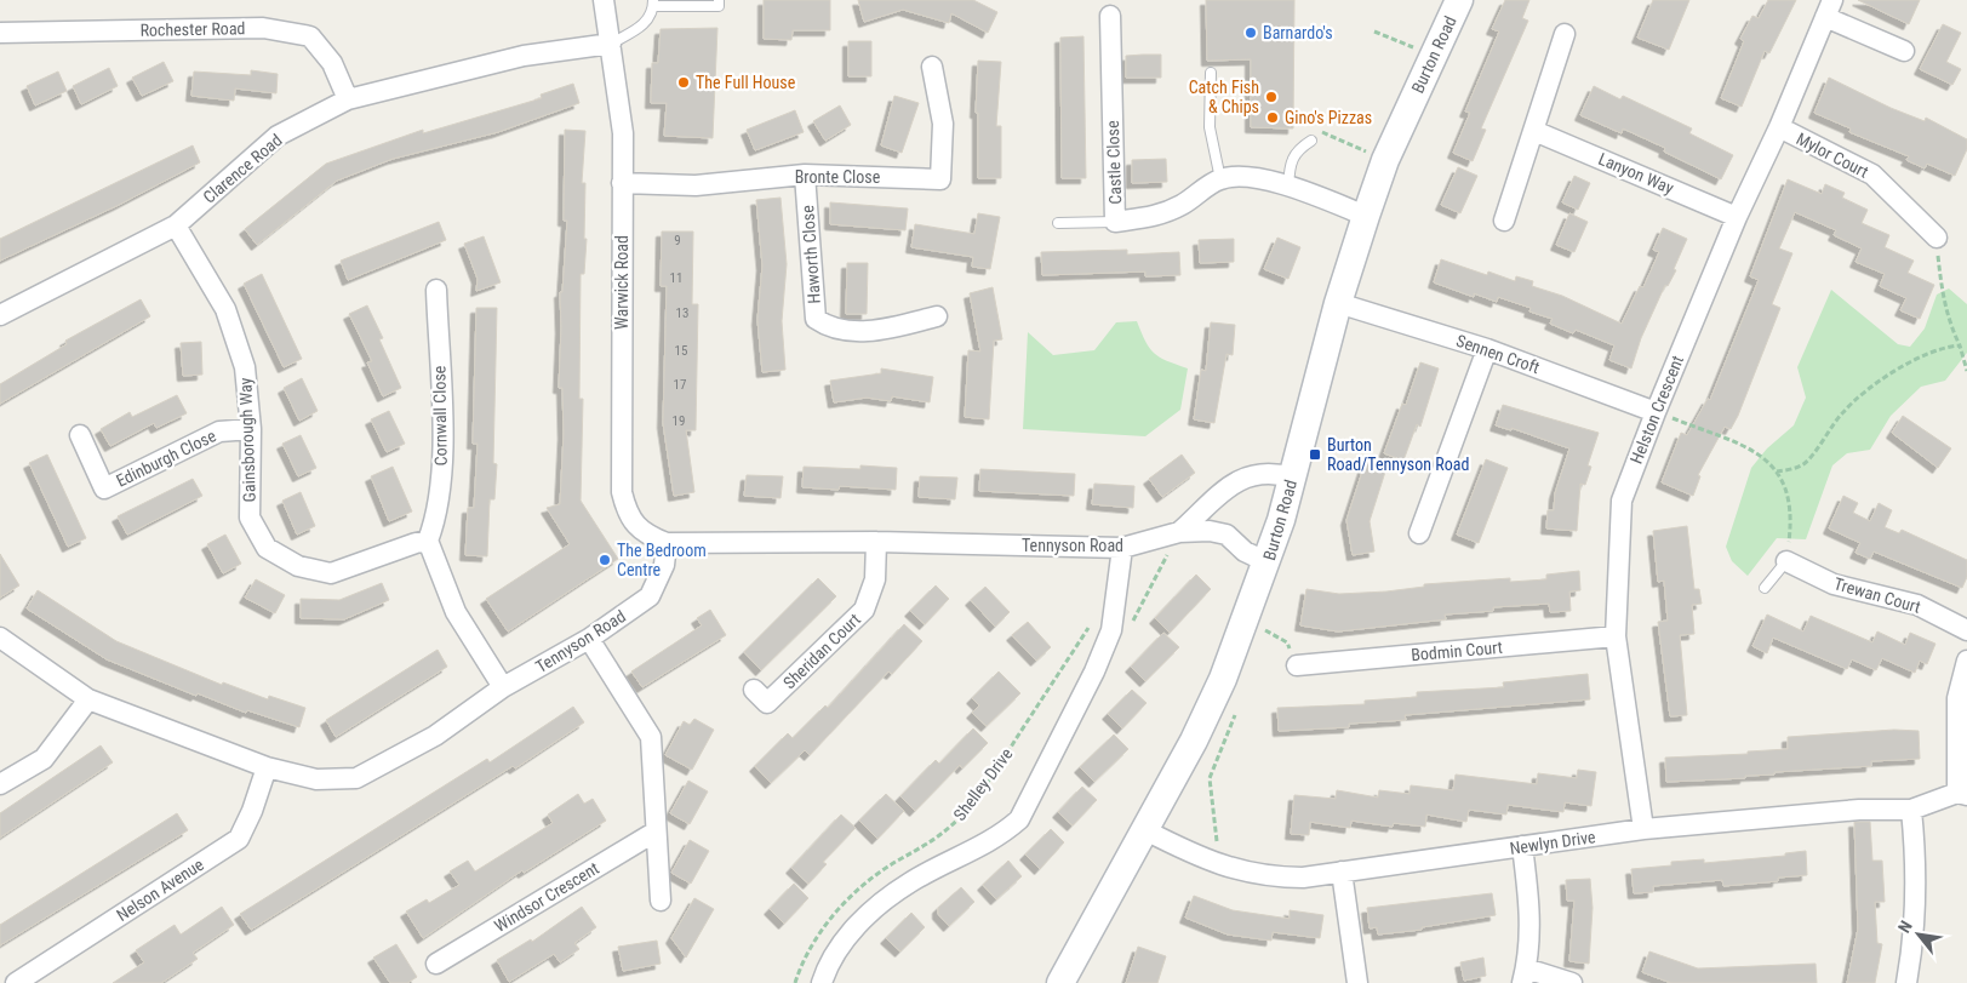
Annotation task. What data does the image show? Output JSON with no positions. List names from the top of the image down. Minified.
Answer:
{"streets":{"street":["Rochester Road","Burton Road","Mylor Court","Castle Close","Clarence Road","Lanyon Way","Bronte Close","Haworth Close","Warwick Road","Sennen Croft","Helston Crescent","Cornwall Close","Gainsborough Way","Edinburgh Close","Tennyson Road","Trewan Court","Sheridan Court","Bodmin Court","Newlyn Drive","Nelson Avenue","Windsor Crescent"],"path":["Shelley Drive"]},"crossings":[["Rochester Road","Clarence Road"],["Burton Road","Sennen Croft"],["Burton Road","Tennyson Road"],["Burton Road","Newlyn Drive"],["Mylor Court","Helston Crescent"],["Clarence Road","Warwick Road"],["Clarence Road","Gainsborough Way"],["Lanyon Way","Helston Crescent"],["Bronte Close","Haworth Close"],["Bronte Close","Warwick Road"],["Warwick Road","Tennyson Road"],["Sennen Croft","Helston Crescent"],["Helston Crescent","Bodmin Court"],["Helston Crescent","Newlyn Drive"],["Cornwall Close","Gainsborough Way"],["Gainsborough Way","Edinburgh Close"],["Tennyson Road","Sheridan Court"],["Tennyson Road","Nelson Avenue"]],"places":{"other":["Barnardo's","The Full House","Catch Fish & Chips","Gino's Pizzas","The Bedroom Centre"],"transit":["Burton Road/Tennyson Road"]},"house_numbers":["9","11","13","15","17","19"],"north":"top left"}
